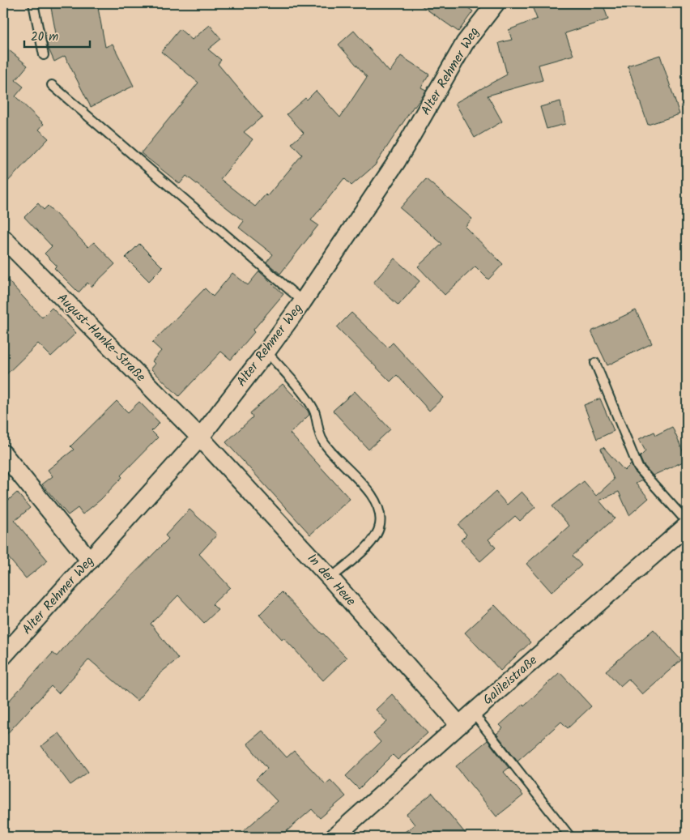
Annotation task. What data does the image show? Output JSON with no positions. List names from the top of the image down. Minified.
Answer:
{"streets":{"street":["Alter Rehmer Weg","August-Hanke-Straße","In der Heue","Galileistraße"]},"crossings":[["Alter Rehmer Weg","August-Hanke-Straße"],["Alter Rehmer Weg","In der Heue"],["August-Hanke-Straße","In der Heue"],["In der Heue","Galileistraße"]],"scale_bar":"20 m"}
